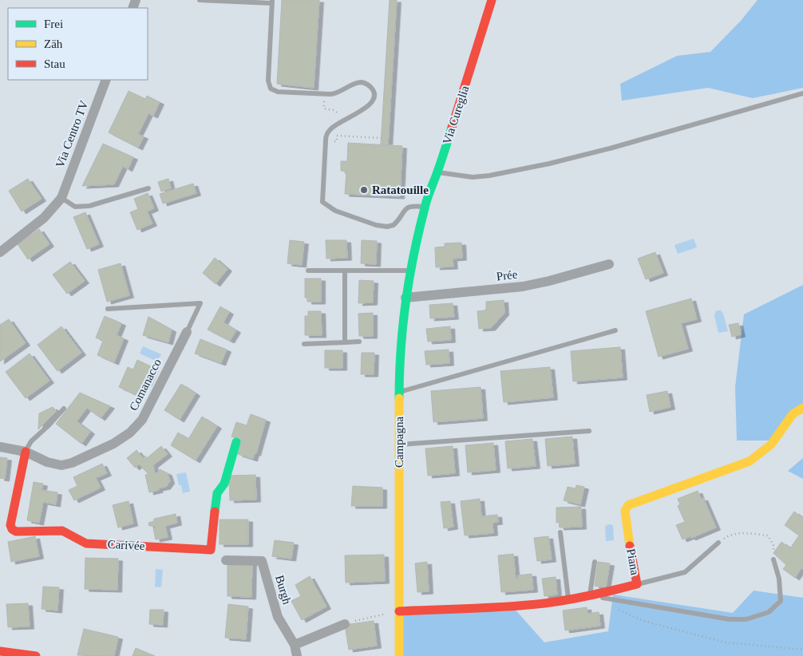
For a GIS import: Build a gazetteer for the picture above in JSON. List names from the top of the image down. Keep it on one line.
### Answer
{"streets":{"street":["Via Cureglia","Via Centro TV","Prée","Comanacco","Campagna","Carivée","Piana","Burgh"]},"crossings":[["Via Cureglia","Campagna"],["Prée","Campagna"],["Comanacco","Carivée"],["Campagna","Piana"]],"places":["Ratatouille"],"legend":["Frei","Zäh","Stau"]}
